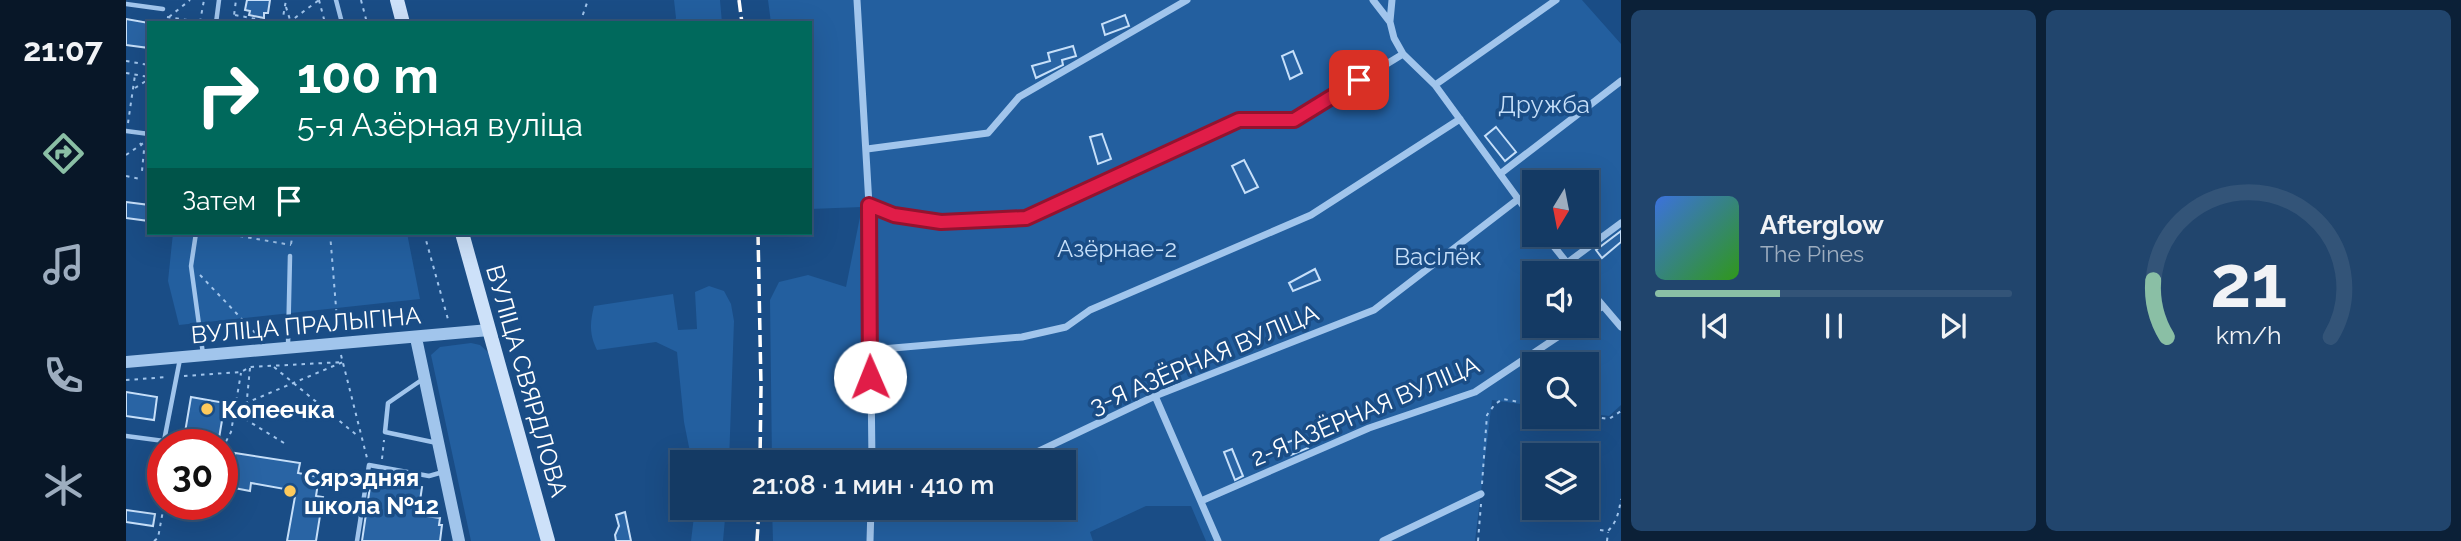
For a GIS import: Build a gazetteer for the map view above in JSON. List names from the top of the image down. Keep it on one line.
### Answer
{"streets":{"main road":["ВУЛІЦА СВЯРДЛОВА"],"street":["ВУЛІЦА ПРАЛЫГІНА","3-Я АЗЁРНАЯ ВУЛІЦА","2-Я АЗЁРНАЯ ВУЛІЦА"]},"crossings":[["ВУЛІЦА ПРАЛЫГІНА","ВУЛІЦА СВЯРДЛОВА"]],"parks":["Дружба","Азёрнае-2","Васілёк"],"places":["Копеечка","Сярэдняя школа №12"],"north":"bottom","page":{"tabs":"21:07","turn":["100 m","5-я Азёрная вуліца"],"then":"Затем","song":["Afterglow","The Pines"],"limit":"30","trip":"21:08 · 1 мин · 410 m","gauge":["21","km/h"]}}
